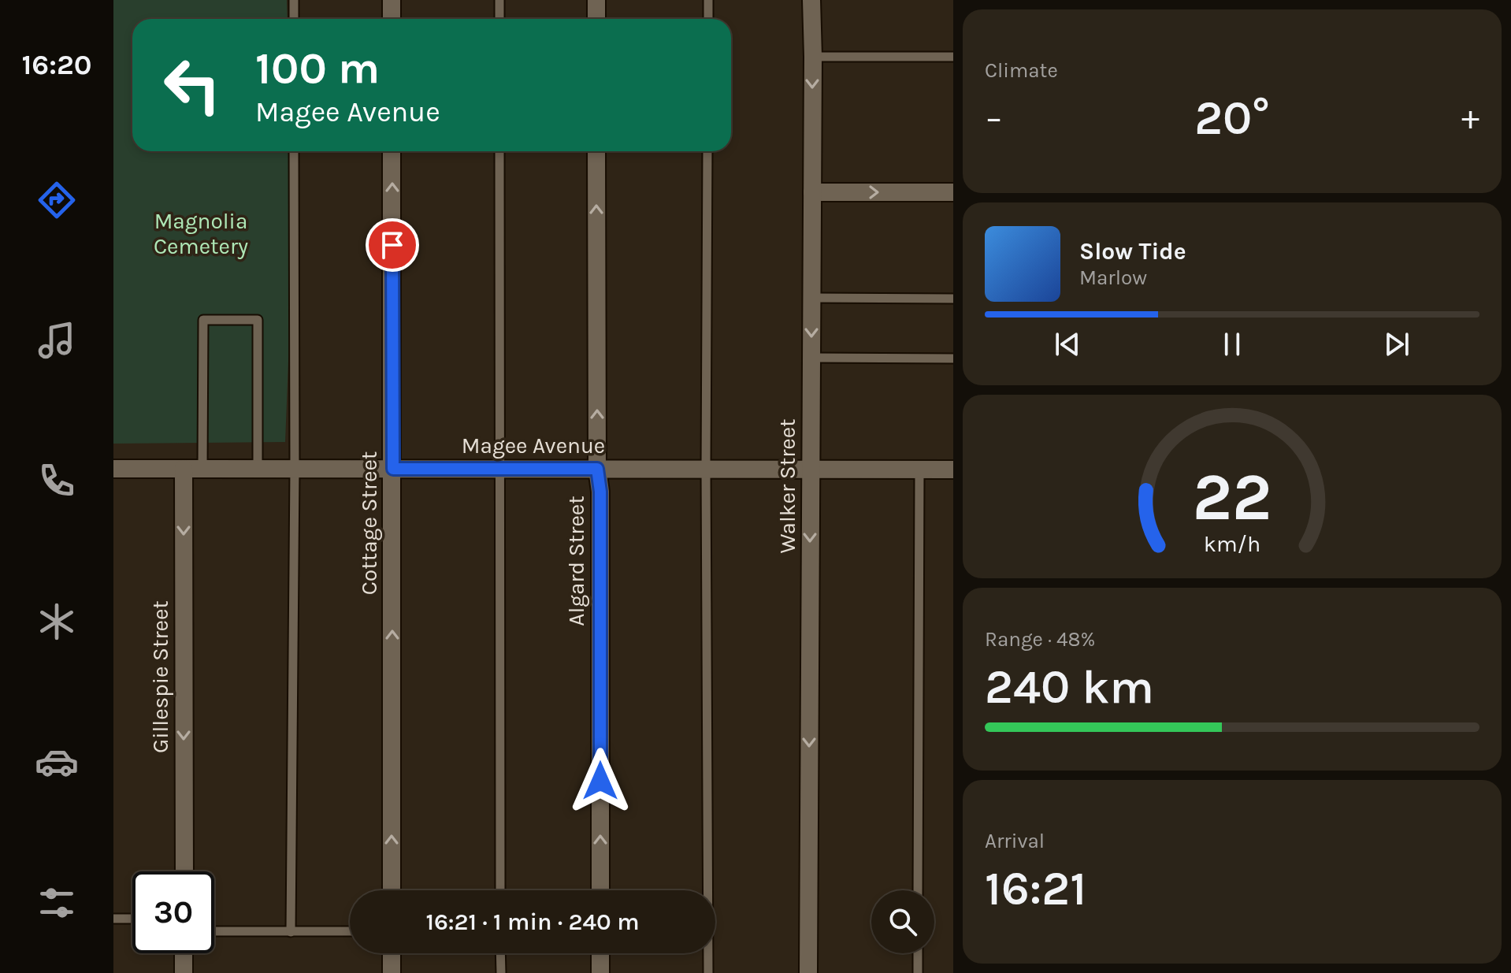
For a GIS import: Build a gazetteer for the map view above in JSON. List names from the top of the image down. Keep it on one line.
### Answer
{"streets":{"street":["Magee Avenue","Walker Street","Cottage Street","Algard Street","Gillespie Street"]},"crossings":[["Magee Avenue","Walker Street"],["Magee Avenue","Cottage Street"],["Magee Avenue","Algard Street"],["Magee Avenue","Gillespie Street"]],"one_way":["Walker Street","Cottage Street","Algard Street","Gillespie Street"],"parks":["Magnolia Cemetery"],"page":{"tabs":"16:20","tile":["Climate",["Range · 48%","240 km"],["Arrival","16:21"]],"turn":["100 m","Magee Avenue"],"heat":["−","20°","+"],"song":["Slow Tide","Marlow"],"limit":"30","trip":"16:21 · 1 min · 240 m","gauge":["22","km/h"]}}
